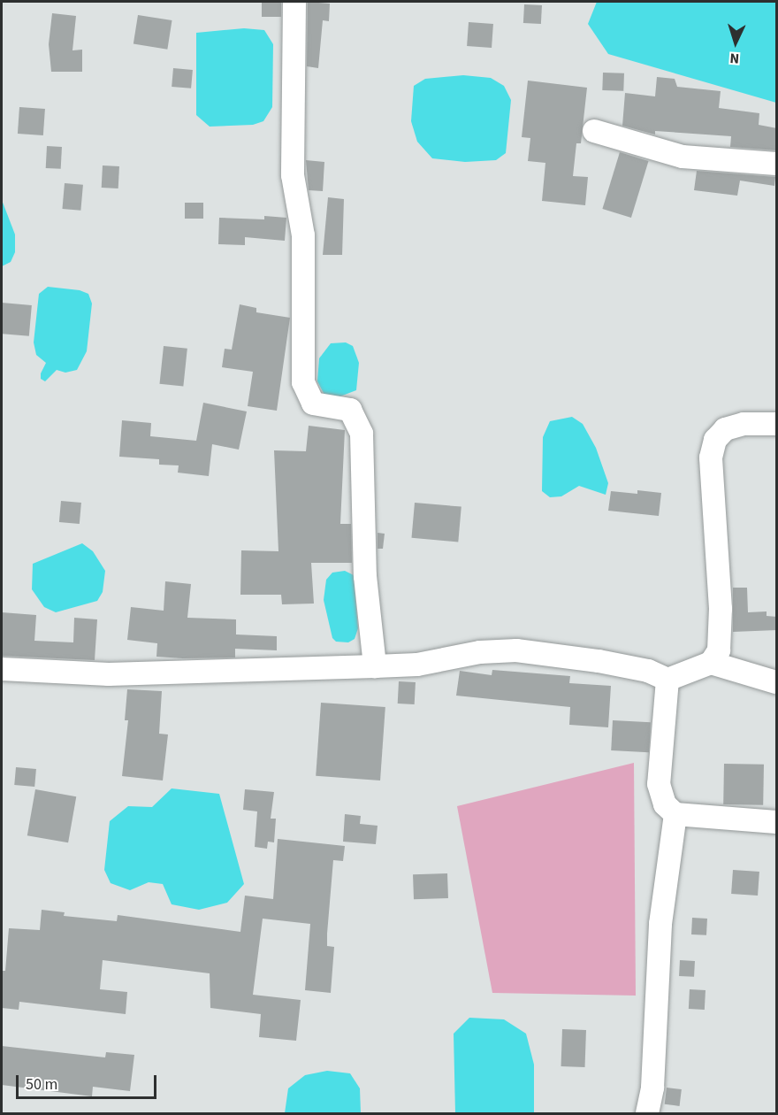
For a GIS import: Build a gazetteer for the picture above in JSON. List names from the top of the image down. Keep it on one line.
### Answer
{"scale_bar":"50 m","north":"bottom"}
